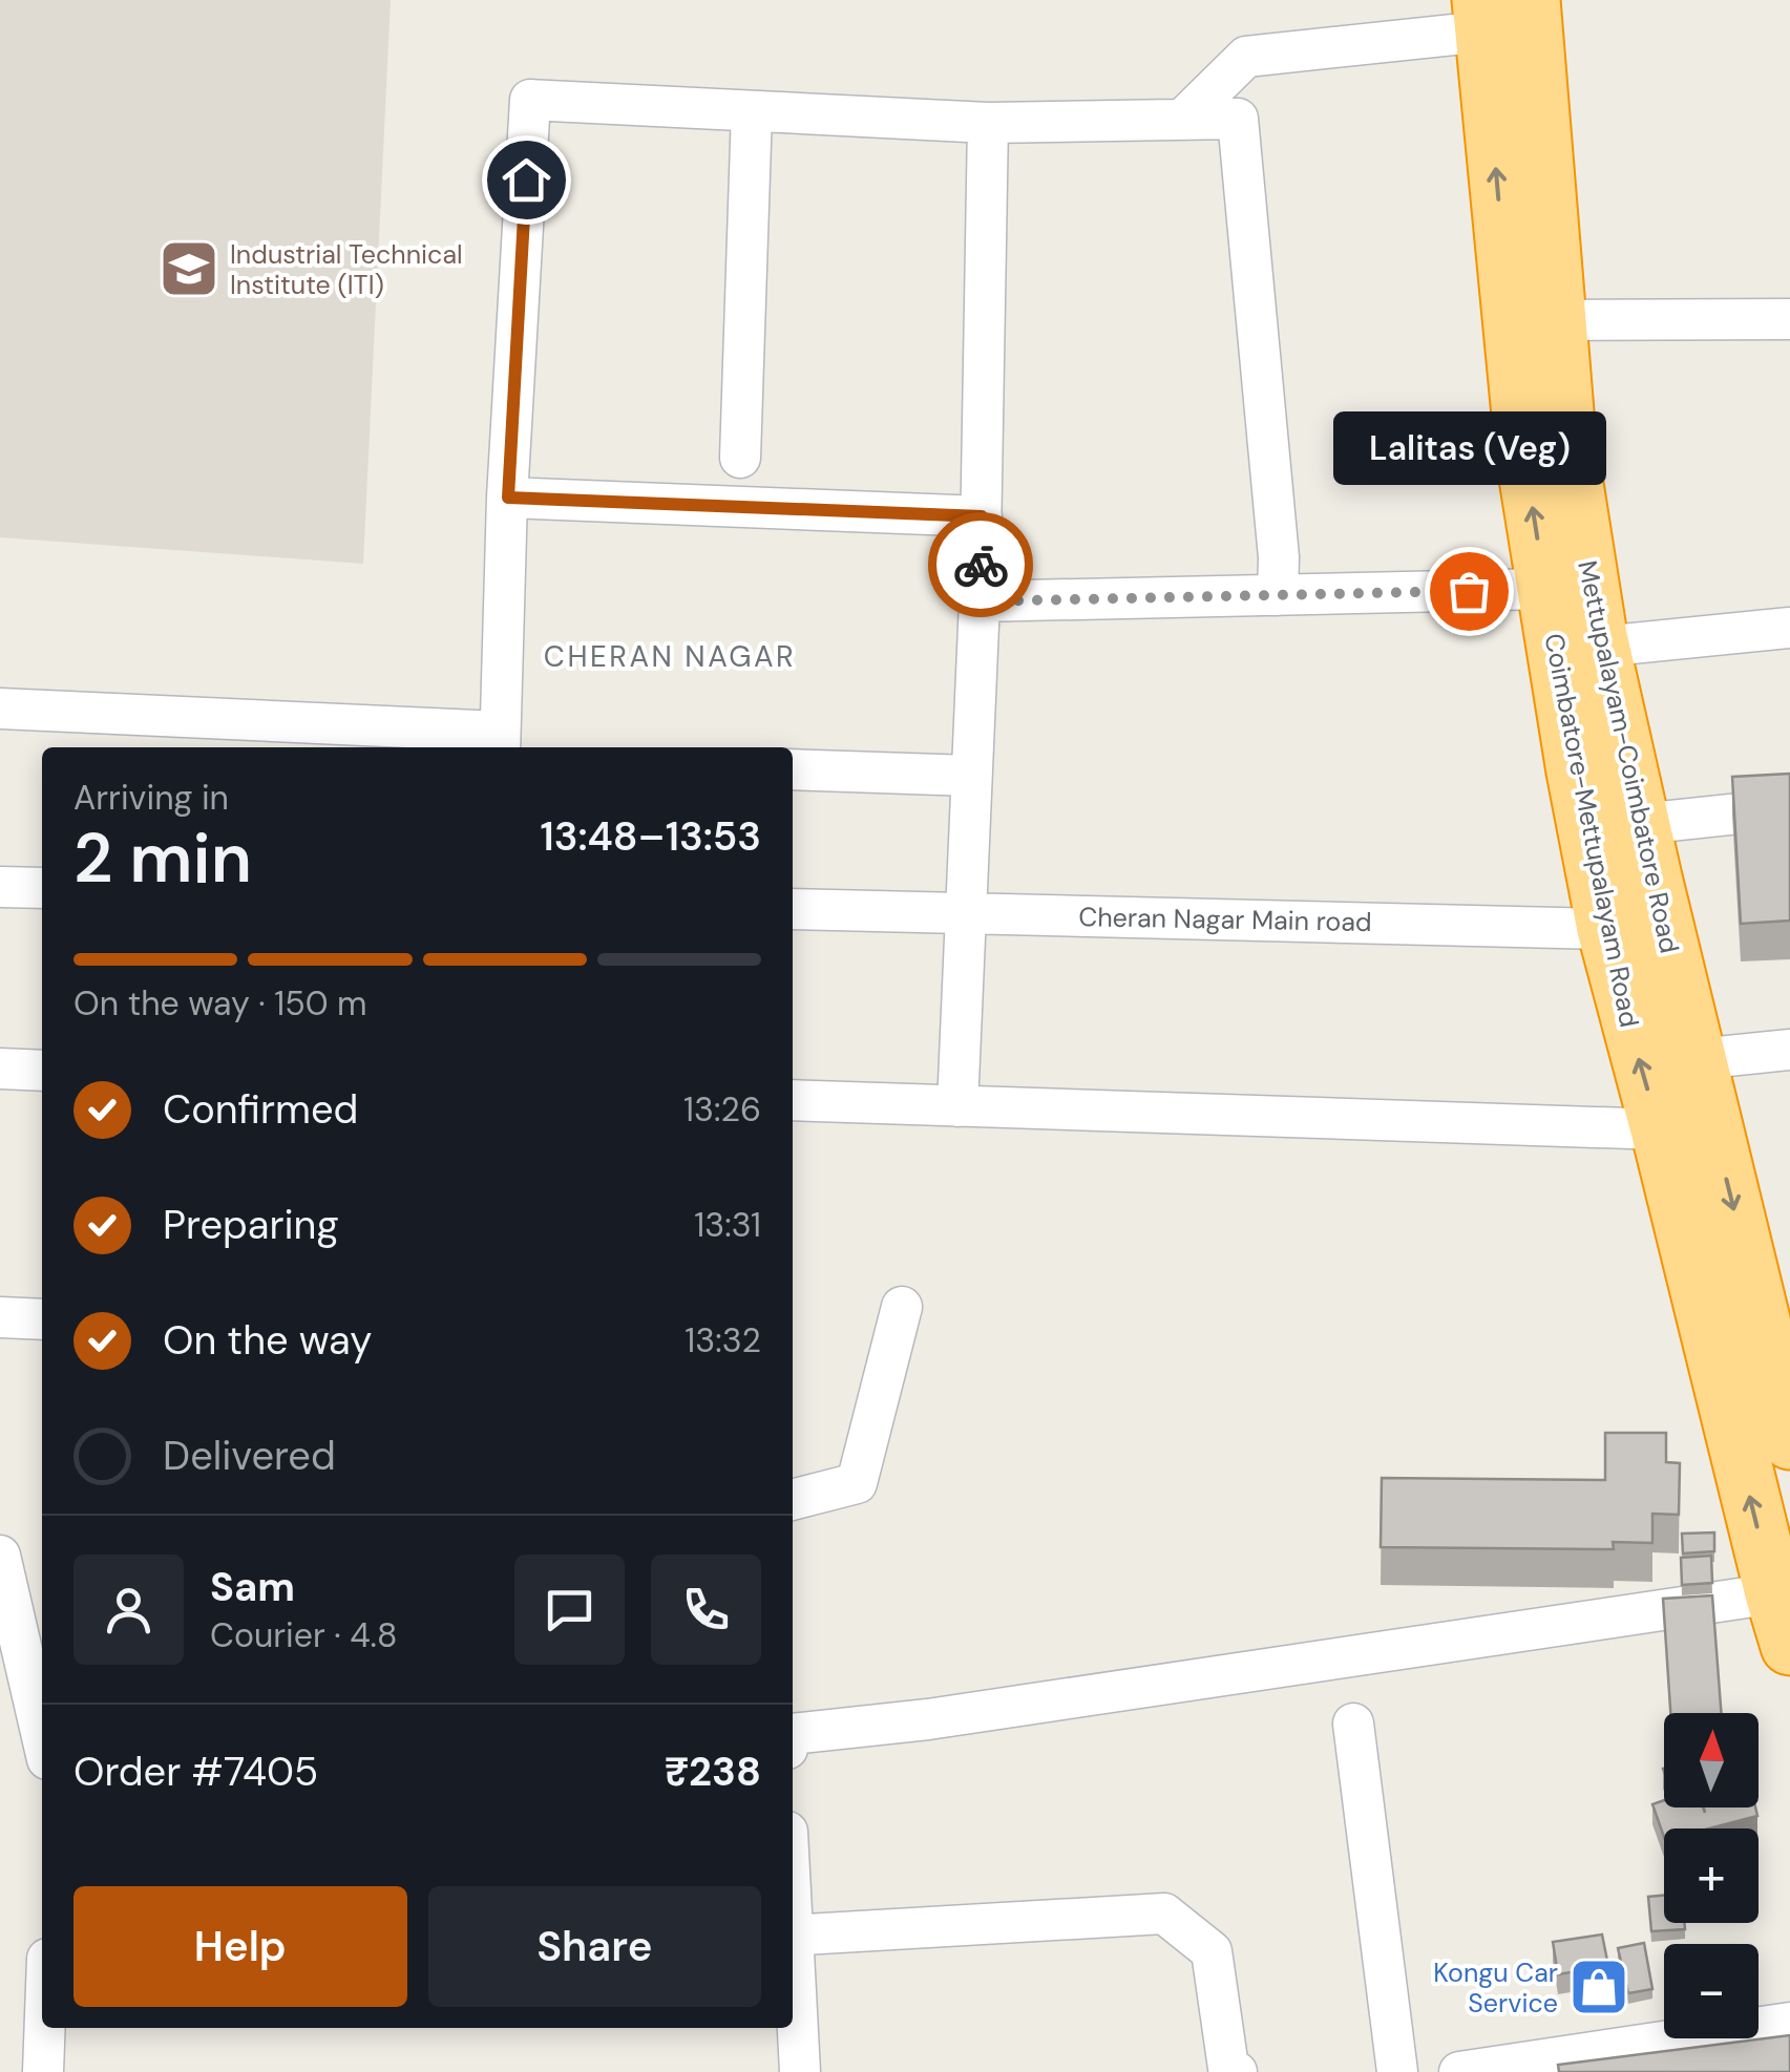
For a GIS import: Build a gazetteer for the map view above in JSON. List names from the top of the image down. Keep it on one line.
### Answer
{"streets":{"highway":["Mettupalayam-Coimbatore Road","Coimbatore-Mettupalayam Road"],"street":["Cheran Nagar Main road"]},"crossings":[["Mettupalayam-Coimbatore Road","Cheran Nagar Main road"],["Coimbatore-Mettupalayam Road","Cheran Nagar Main road"]],"one_way":["Coimbatore-Mettupalayam Road"],"districts":["CHERAN NAGAR"],"places":{"school or university":["Industrial Technical Institute (ITI)"],"other":["Lalitas (Veg)"],"shop":["Kongu Car Service"]},"north":"top","page":{"bubble":"Lalitas (Veg)","heading":["2 min","Arriving in","13:48–13:53"],"panel":["Sam","Courier · 4.8","Order #7405","₹238"],"bar":"On the way · 150 m","list":[["Confirmed","13:26"],["Preparing","13:31"],["On the way","13:32"],"Delivered"],"map_buttons":["+","−"],"buttons":["Help","Share"]}}
